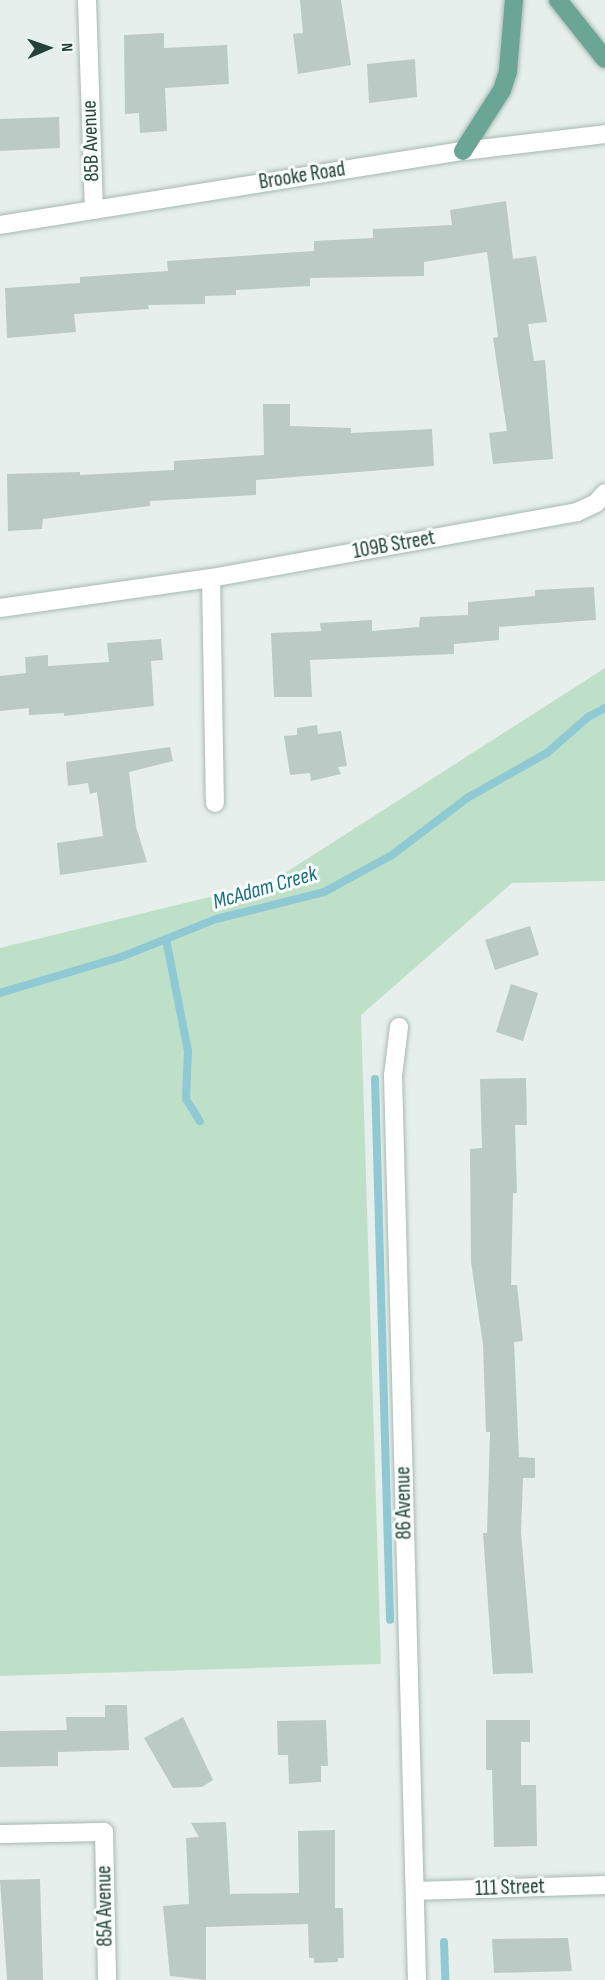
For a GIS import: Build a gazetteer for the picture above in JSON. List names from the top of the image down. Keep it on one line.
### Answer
{"streets":{"street":["85B Avenue","Brooke Road","109B Street","86 Avenue","111 Street","85A Avenue"]},"crossings":[["85B Avenue","Brooke Road"],["86 Avenue","111 Street"]],"water":["McAdam Creek"],"north":"right"}
